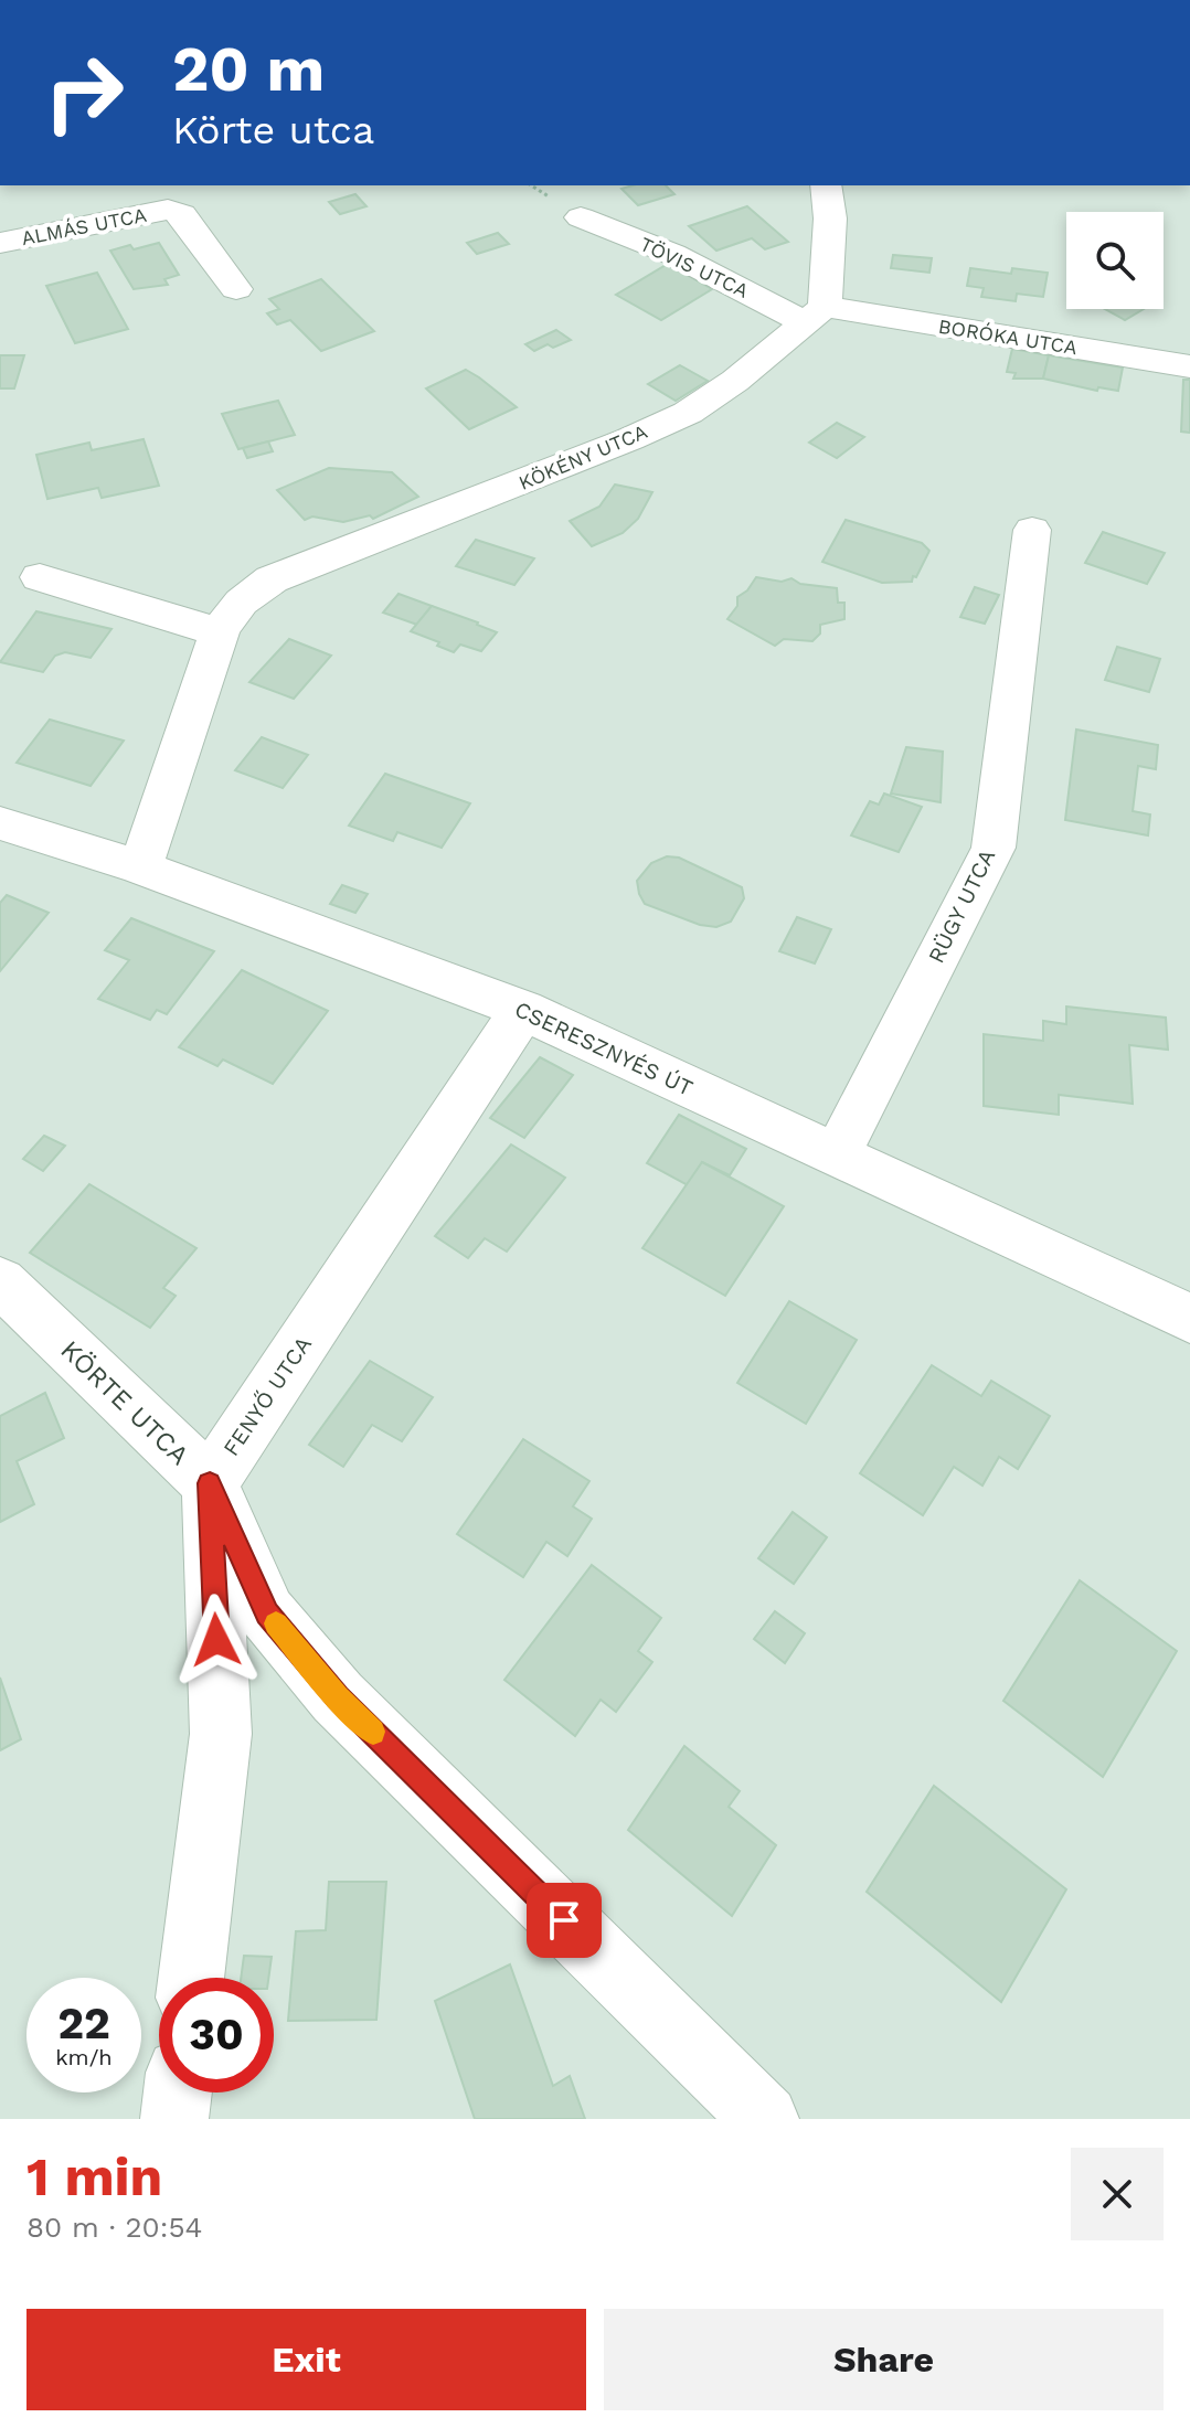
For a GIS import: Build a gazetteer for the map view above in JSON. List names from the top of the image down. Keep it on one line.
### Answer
{"streets":{"street":["ALMÁS UTCA","TÖVIS UTCA","BORÓKA UTCA","KÖKÉNY UTCA","RÜGY UTCA","CSERESZNYÉS ÚT","FENYŐ UTCA","KÖRTE UTCA"]},"crossings":[["TÖVIS UTCA","BORÓKA UTCA"],["TÖVIS UTCA","KÖKÉNY UTCA"],["BORÓKA UTCA","KÖKÉNY UTCA"],["KÖKÉNY UTCA","CSERESZNYÉS ÚT"],["RÜGY UTCA","CSERESZNYÉS ÚT"],["CSERESZNYÉS ÚT","FENYŐ UTCA"],["FENYŐ UTCA","KÖRTE UTCA"]],"page":{"turn":["20 m","Körte utca"],"speed":"22 km/h","limit":"30","heading":["1 min","80 m · 20:54"],"buttons":["Exit","Share"]}}
